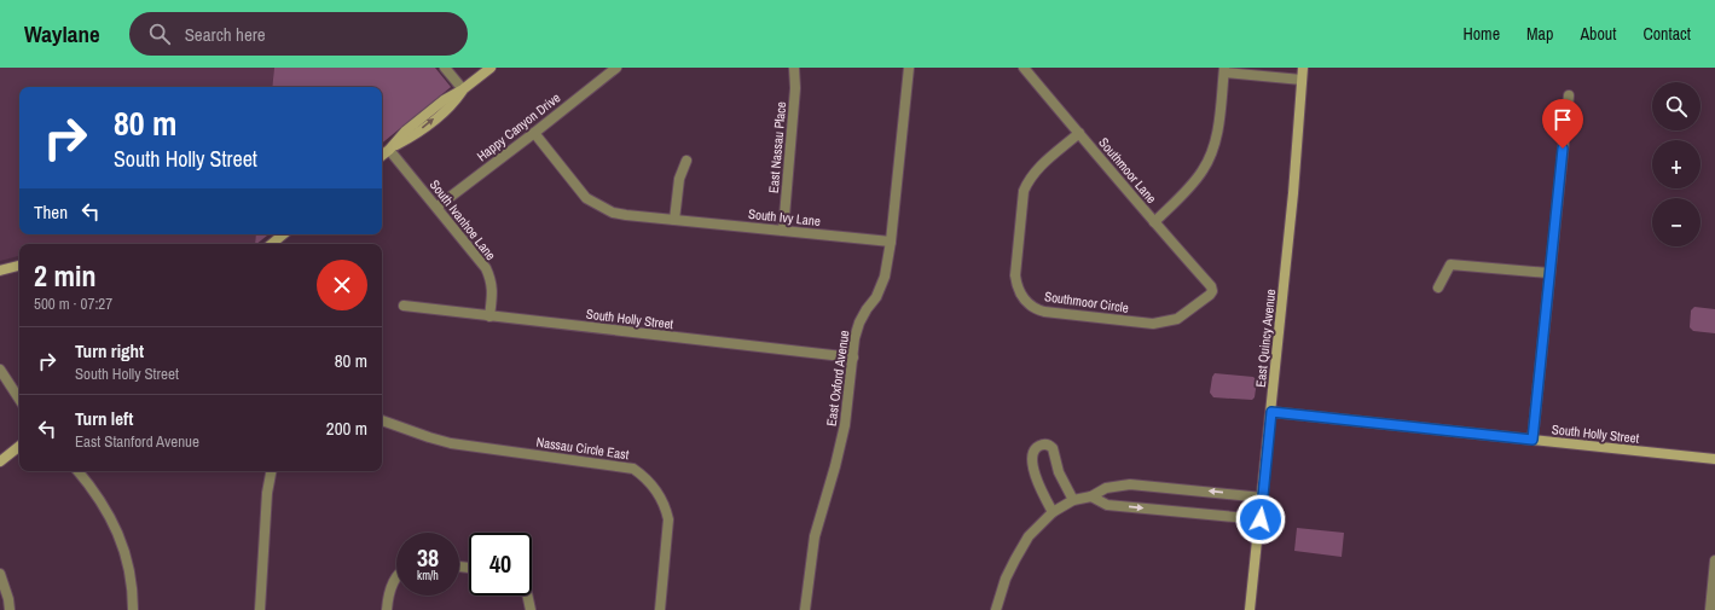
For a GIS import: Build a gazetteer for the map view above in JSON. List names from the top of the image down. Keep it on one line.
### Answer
{"streets":{"street":["Happy Canyon Drive","East Nassau Place","Southmoor Lane","South Ivy Lane","South Ivanhoe Lane","Southmoor Circle","South Holly Street","East Quincy Avenue","East Oxford Avenue","Nassau Circle East"]},"crossings":[["Happy Canyon Drive","South Ivy Lane"],["Happy Canyon Drive","South Ivanhoe Lane"],["East Nassau Place","South Ivy Lane"],["Southmoor Lane","Southmoor Circle"],["South Ivy Lane","East Oxford Avenue"],["South Ivanhoe Lane","South Holly Street"],["South Holly Street","East Quincy Avenue"],["South Holly Street","East Oxford Avenue"]],"page":{"header":"Waylane","search":"Search here","nav":["Home","Map","About","Contact"],"map_buttons":["+","−"],"turn":["80 m","South Holly Street"],"then":"Then","heading":["2 min","500 m · 07:27"],"list":[{"name":"Turn right","note":"South Holly Street","value":"80 m"},{"name":"Turn left","note":"East Stanford Avenue","value":"200 m"}],"speed":"38 km/h","limit":"40"}}
